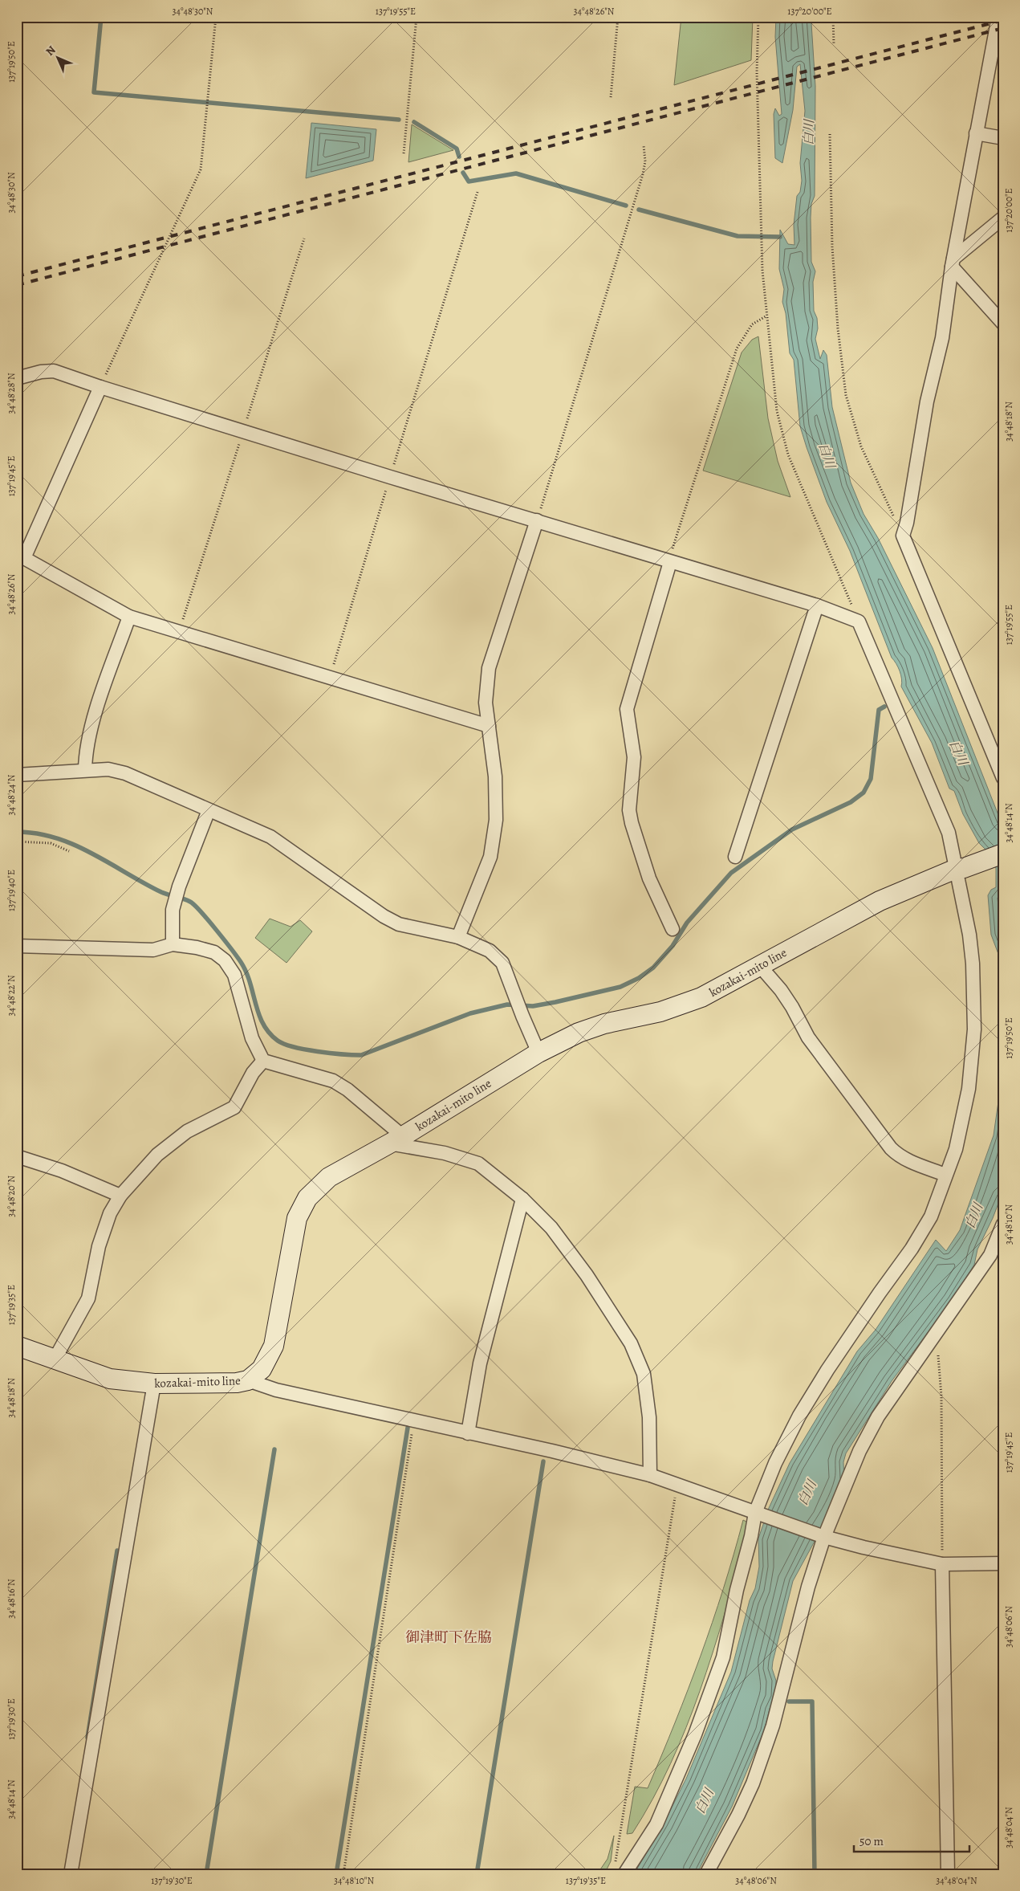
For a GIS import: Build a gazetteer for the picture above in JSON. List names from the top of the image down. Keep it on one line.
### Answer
{"streets":{"main road":["kozakai-mito line"]},"districts":["御津町下佐脇"],"water":["白川"],"scale_bar":"50 m","north":"top left","coordinates":["34°48'30\"N","137°19'55\"E","34°48'26\"N","137°20'00\"E","137°19'50\"E","34°48'28\"N","34°48'18\"N","137°19'45\"E","34°48'24\"N","34°48'14\"N","137°19'40\"E","34°48'22\"N","34°48'20\"N","34°48'10\"N","137°19'35\"E","34°48'16\"N","34°48'06\"N","137°19'30\"E","34°48'04\"N"]}
